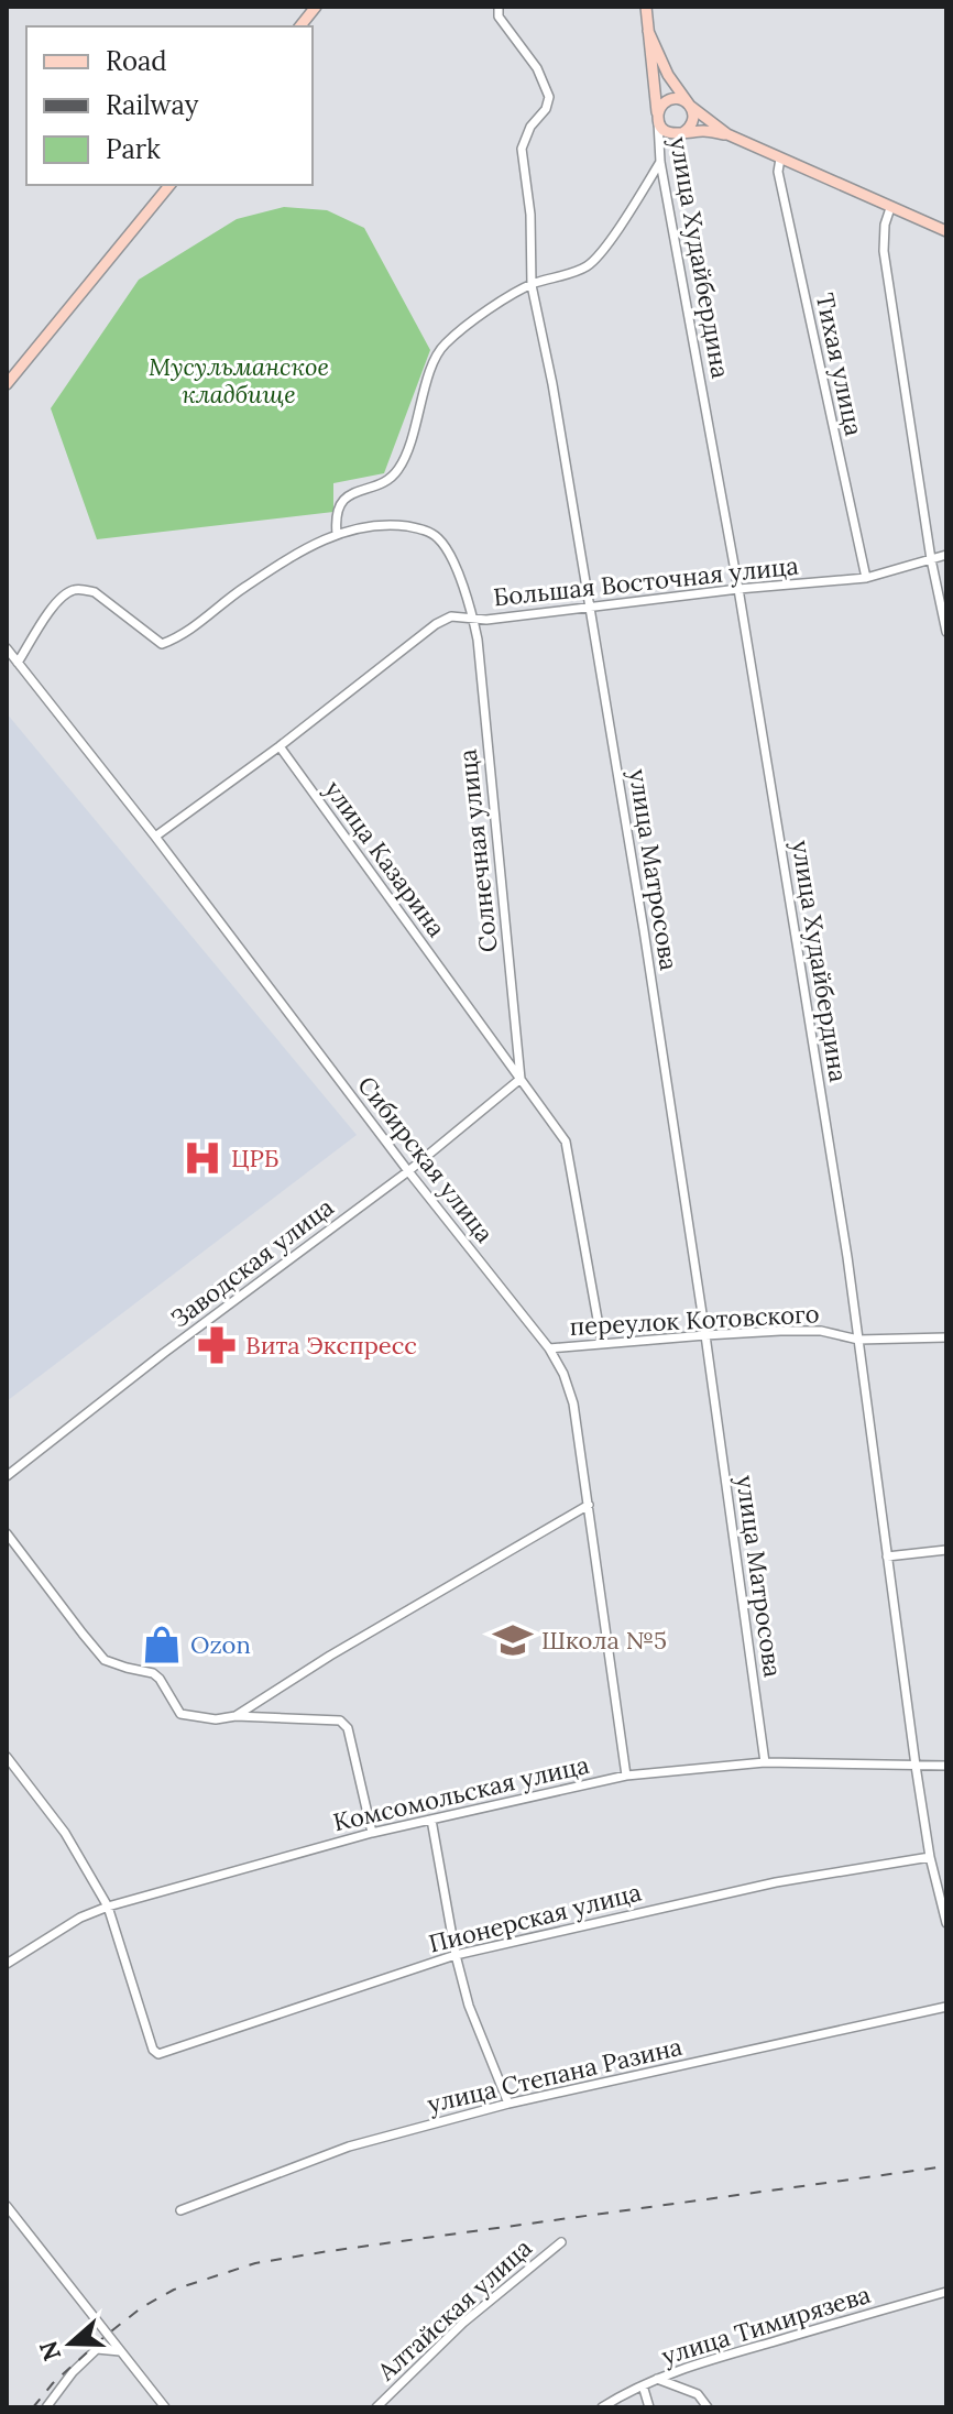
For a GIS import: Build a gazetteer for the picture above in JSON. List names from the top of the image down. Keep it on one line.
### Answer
{"streets":{"street":["улица Худайбердина","Тихая улица","Большая Восточная улица","Солнечная улица","улица Казарина","улица Матросова","Сибирская улица","Заводская улица","переулок Котовского","Комсомольская улица","Пионерская улица","улица Степана Разина","Алтайская улица","улица Тимирязева"]},"crossings":[["улица Худайбердина","Большая Восточная улица"],["улица Худайбердина","переулок Котовского"],["улица Худайбердина","Комсомольская улица"],["улица Худайбердина","Пионерская улица"],["Тихая улица","Большая Восточная улица"],["Большая Восточная улица","Солнечная улица"],["Большая Восточная улица","улица Казарина"],["Большая Восточная улица","улица Матросова"],["Большая Восточная улица","Сибирская улица"],["Солнечная улица","улица Казарина"],["Солнечная улица","Сибирская улица"],["Солнечная улица","Заводская улица"],["улица Казарина","Заводская улица"],["улица Казарина","переулок Котовского"],["улица Матросова","переулок Котовского"],["улица Матросова","Комсомольская улица"],["Сибирская улица","Заводская улица"],["Сибирская улица","переулок Котовского"],["Сибирская улица","Комсомольская улица"],["Комсомольская улица","Пионерская улица"]],"parks":["Мусульманское кладбище"],"places":{"hospital":["ЦРБ"],"pharmacy":["Вита Экспресс"],"school or university":["Школа №5"],"shop":["Ozon"]},"legend":["Road","Railway","Park"],"north":"left"}
